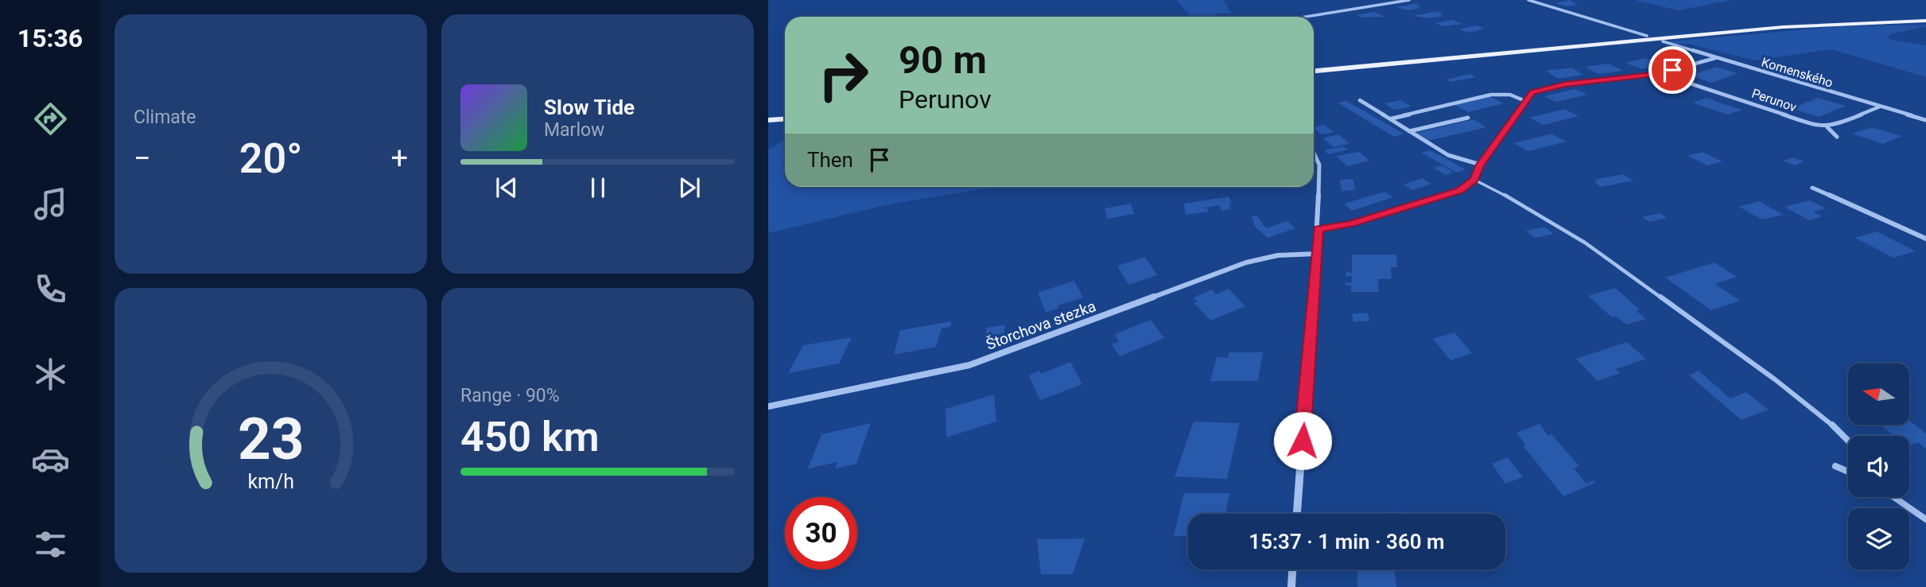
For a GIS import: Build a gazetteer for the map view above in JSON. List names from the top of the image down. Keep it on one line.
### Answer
{"streets":{"street":["Komenského","Perunov","Štorchova stezka"]},"crossings":[["Komenského","Perunov"]],"north":"left","page":{"tabs":"15:36","tile":["Climate",["Range · 90%","450 km"]],"turn":["90 m","Perunov"],"song":["Slow Tide","Marlow"],"then":"Then","heat":["−","20°","+"],"limit":"30","trip":"15:37 · 1 min · 360 m","gauge":["23","km/h"]}}
